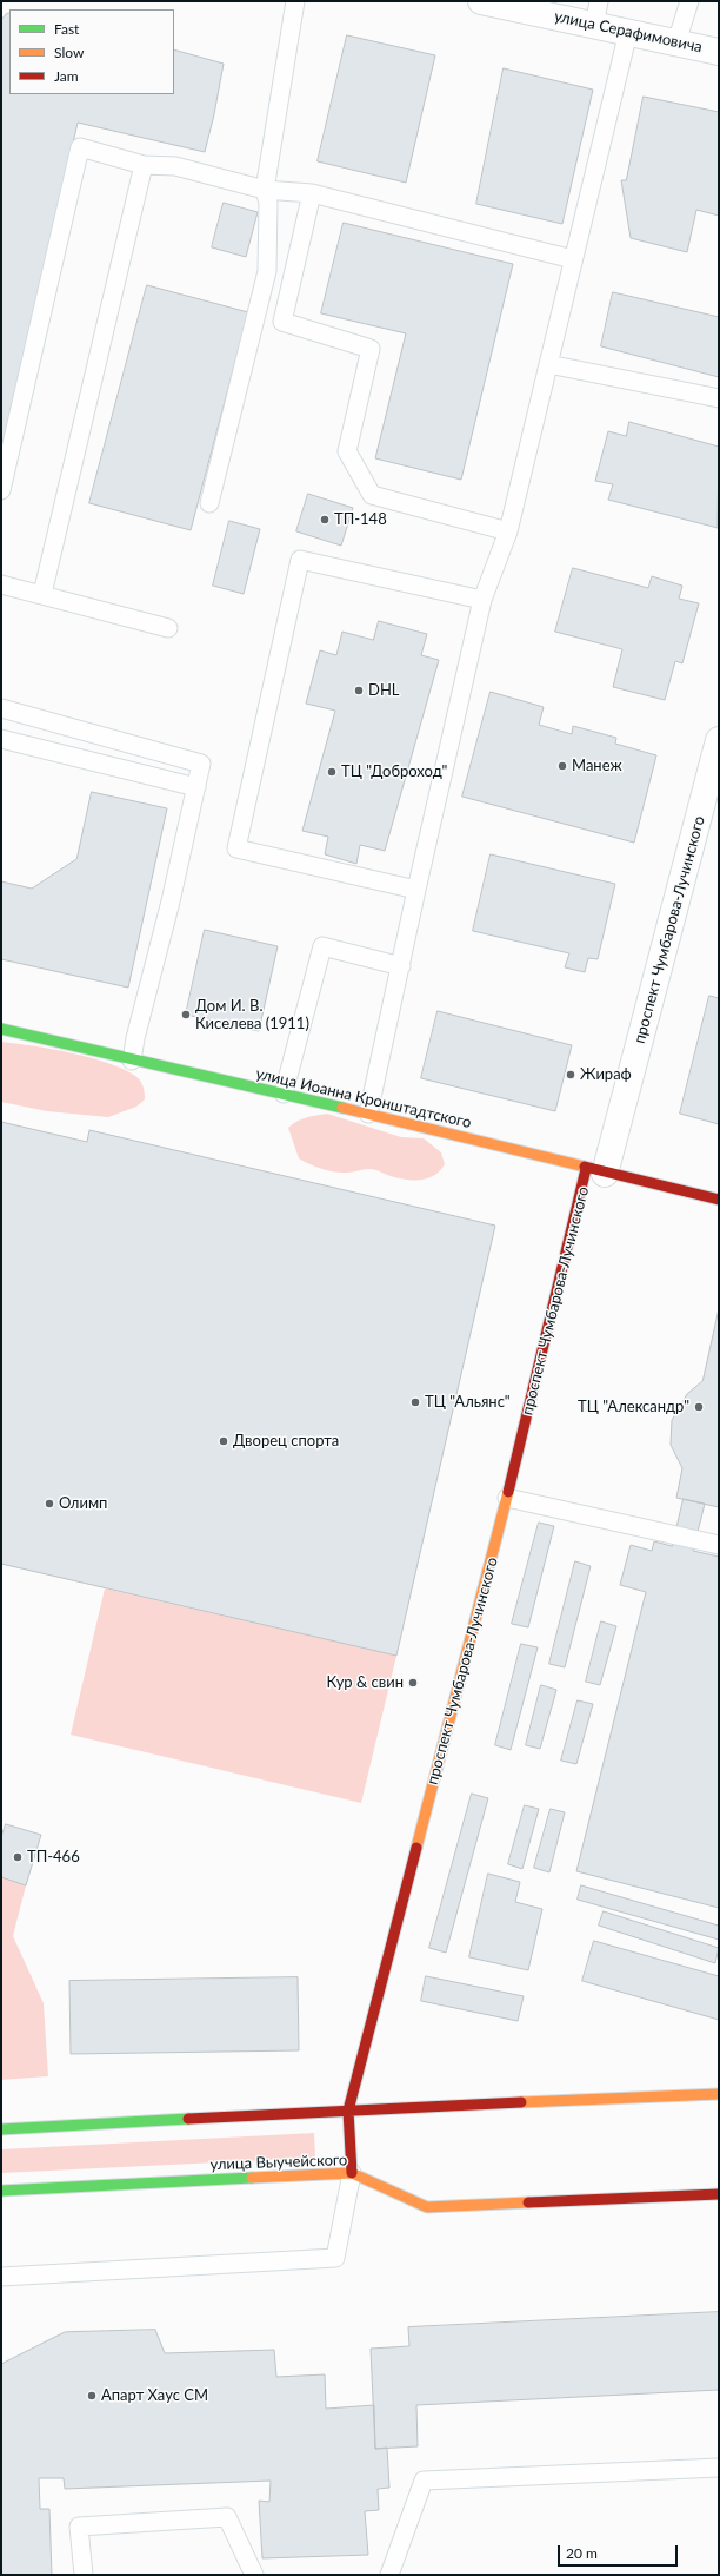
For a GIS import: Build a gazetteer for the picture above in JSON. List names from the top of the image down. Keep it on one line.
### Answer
{"streets":{"street":["улица Серафимовича","проспект Чумбарова-Лучинского","улица Иоанна Кронштадтского","улица Выучейского"]},"crossings":[["проспект Чумбарова-Лучинского","улица Иоанна Кронштадтского"],["проспект Чумбарова-Лучинского","улица Выучейского"]],"places":["ТП-148","DHL","Манеж","ТЦ \"Доброход\"","Дом И. В. Киселева (1911)","Жираф","ТЦ \"Альянс\"","ТЦ \"Александр\"","Дворец спорта","Олимп","Кур & свин","ТП-466","Апарт Хаус СМ"],"legend":["Fast","Slow","Jam"],"scale_bar":"20 m"}
